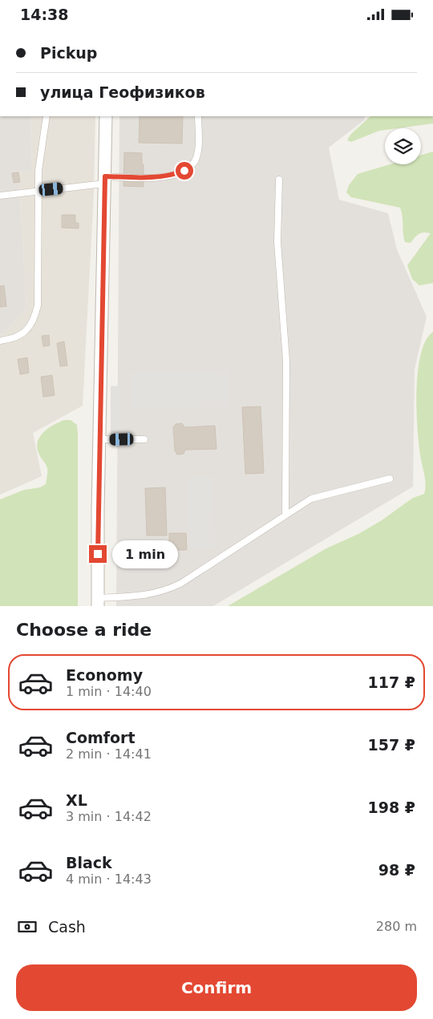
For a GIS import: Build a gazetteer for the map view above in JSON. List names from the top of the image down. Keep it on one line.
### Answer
{"page":{"status":"14:38","banner":["Pickup","улица Геофизиков"],"bubble":"1 min","heading":"Choose a ride","list":[{"name":"Economy","note":"1 min · 14:40","value":"117 ₽"},{"name":"Comfort","note":"2 min · 14:41","value":"157 ₽"},{"name":"XL","note":"3 min · 14:42","value":"198 ₽"},{"name":"Black","note":"4 min · 14:43","value":"98 ₽"}],"pay":["Cash","280 m"],"buttons":"Confirm"}}
